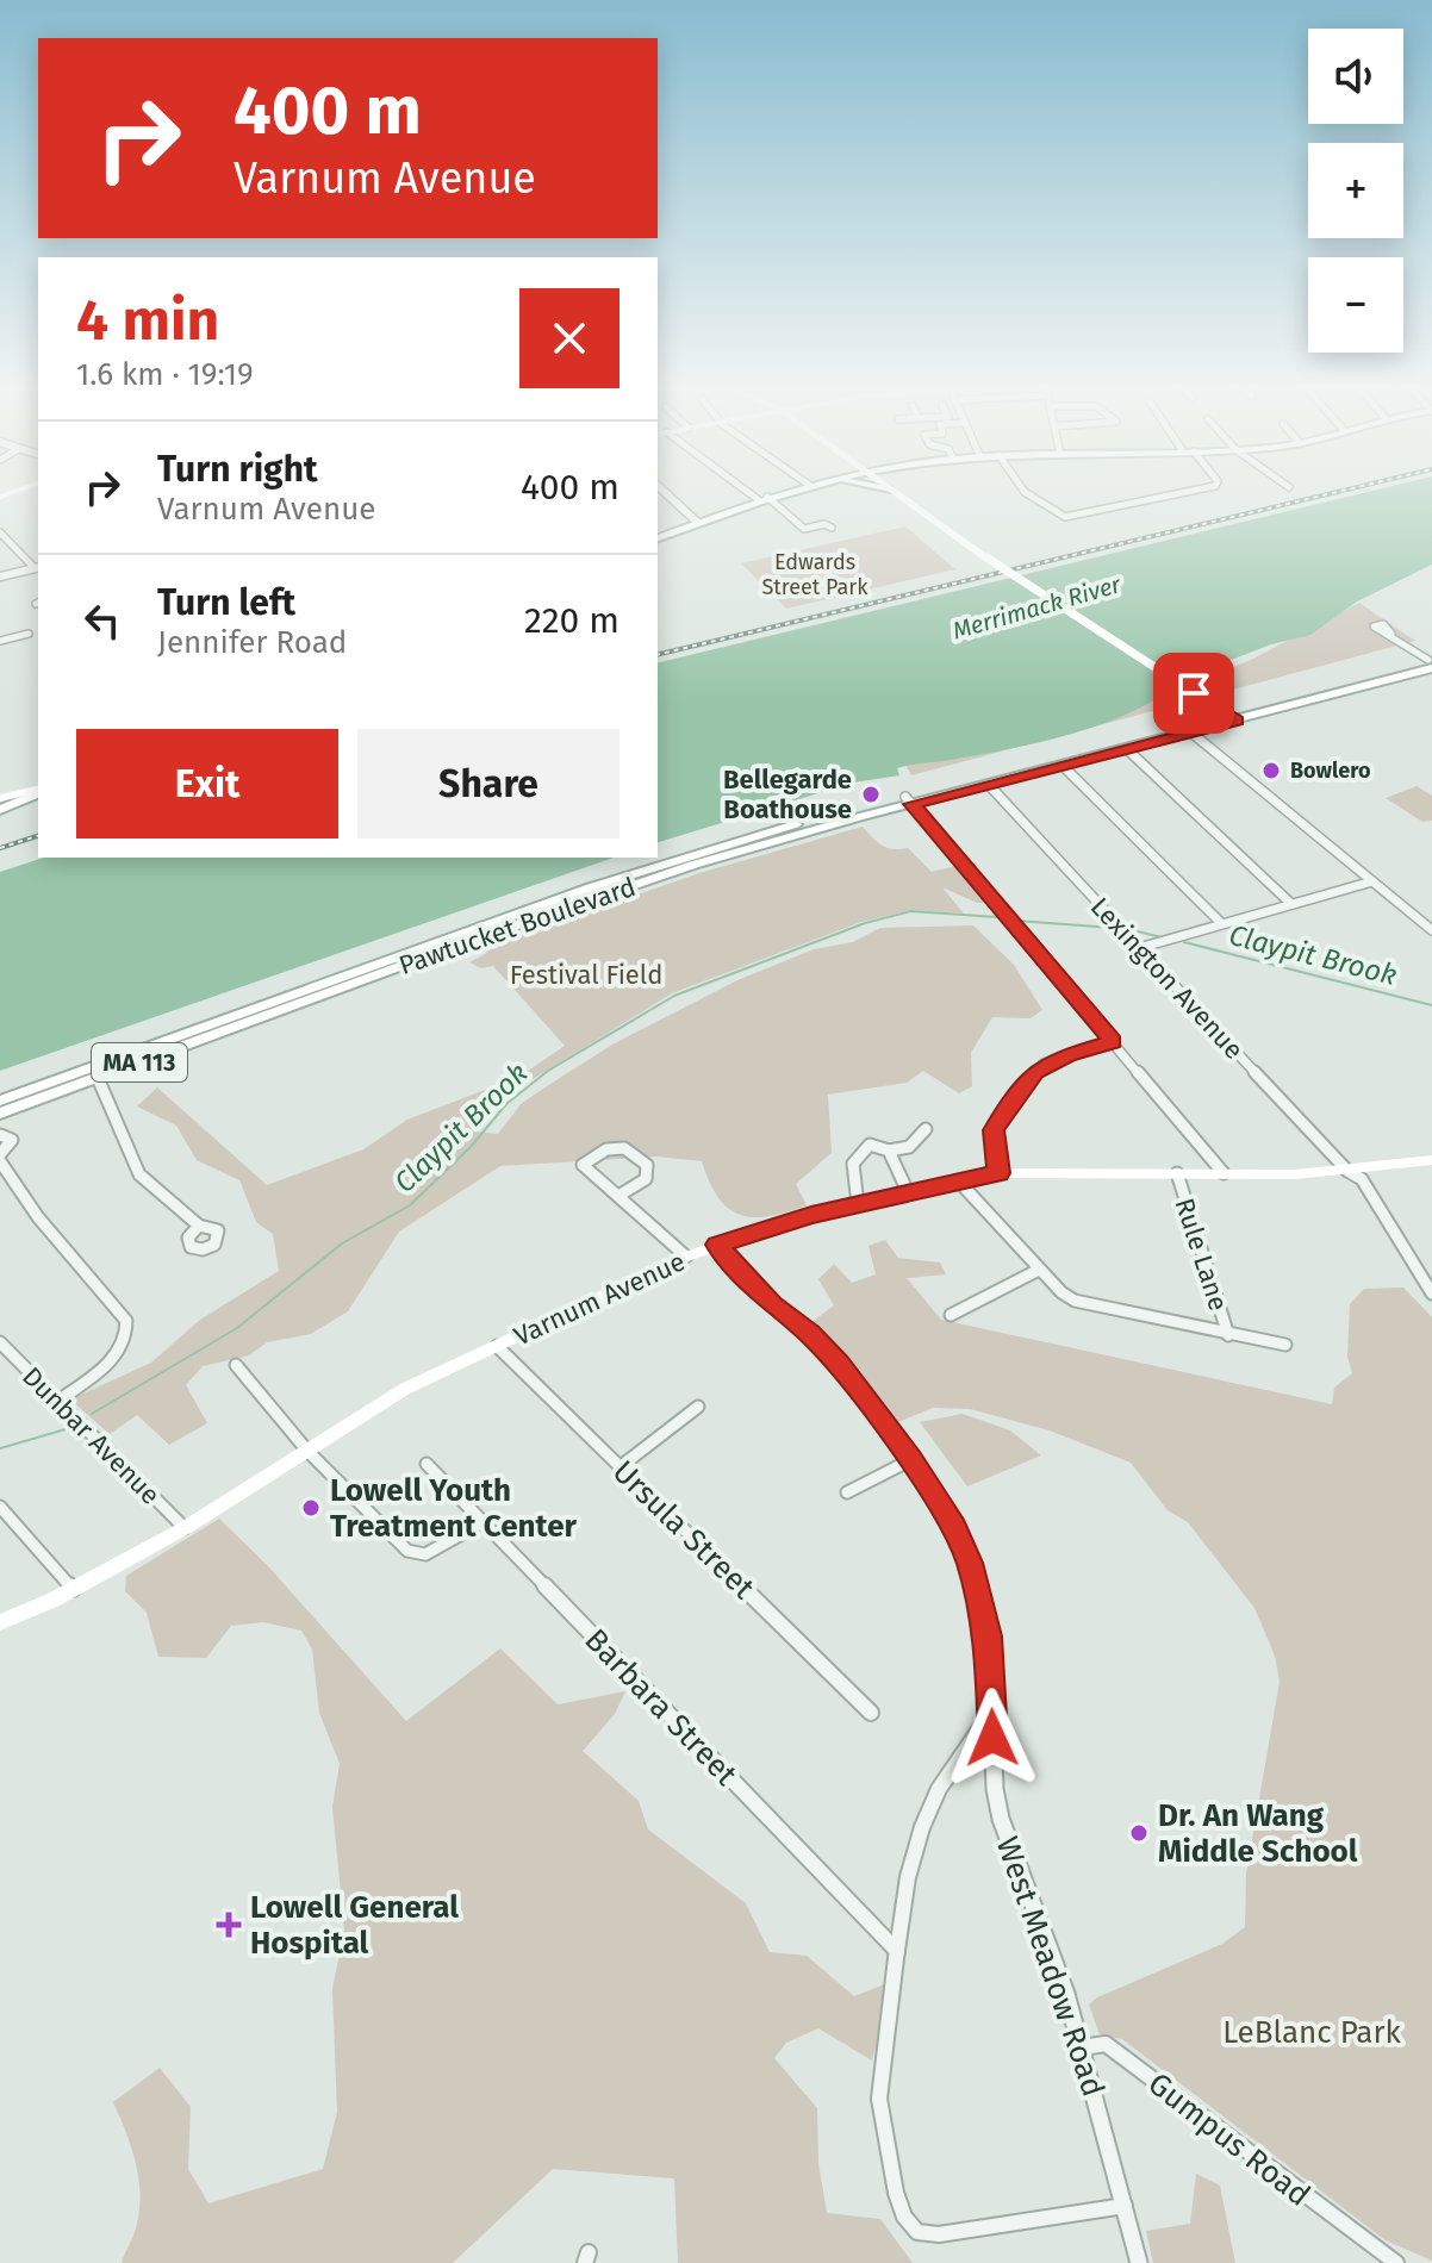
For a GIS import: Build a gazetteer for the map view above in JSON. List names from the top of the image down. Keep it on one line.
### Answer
{"streets":{"main road":["Pawtucket Boulevard","MA 113","Varnum Avenue"],"street":["Lexington Avenue","Rule Lane","Dunbar Avenue","Ursula Street","Barbara Street","West Meadow Road","Gumpus Road"]},"crossings":[["Pawtucket Boulevard","Lexington Avenue"],["Lexington Avenue","Varnum Avenue"],["Rule Lane","Varnum Avenue"],["Varnum Avenue","Dunbar Avenue"],["Varnum Avenue","Ursula Street"],["Varnum Avenue","West Meadow Road"],["West Meadow Road","Gumpus Road"]],"water":["Merrimack River","Claypit Brook"],"parks":["Edwards Street Park","Festival Field","LeBlanc Park"],"places":{"other":["Bowlero","Bellegarde Boathouse","Lowell Youth Treatment Center","Dr. An Wang Middle School"],"health":["Lowell General Hospital"]},"page":{"map_buttons":["+","−"],"turn":["400 m","Varnum Avenue"],"heading":["4 min","1.6 km · 19:19"],"list":[{"name":"Turn right","note":"Varnum Avenue","value":"400 m"},{"name":"Turn left","note":"Jennifer Road","value":"220 m"}],"buttons":["Exit","Share"]}}
